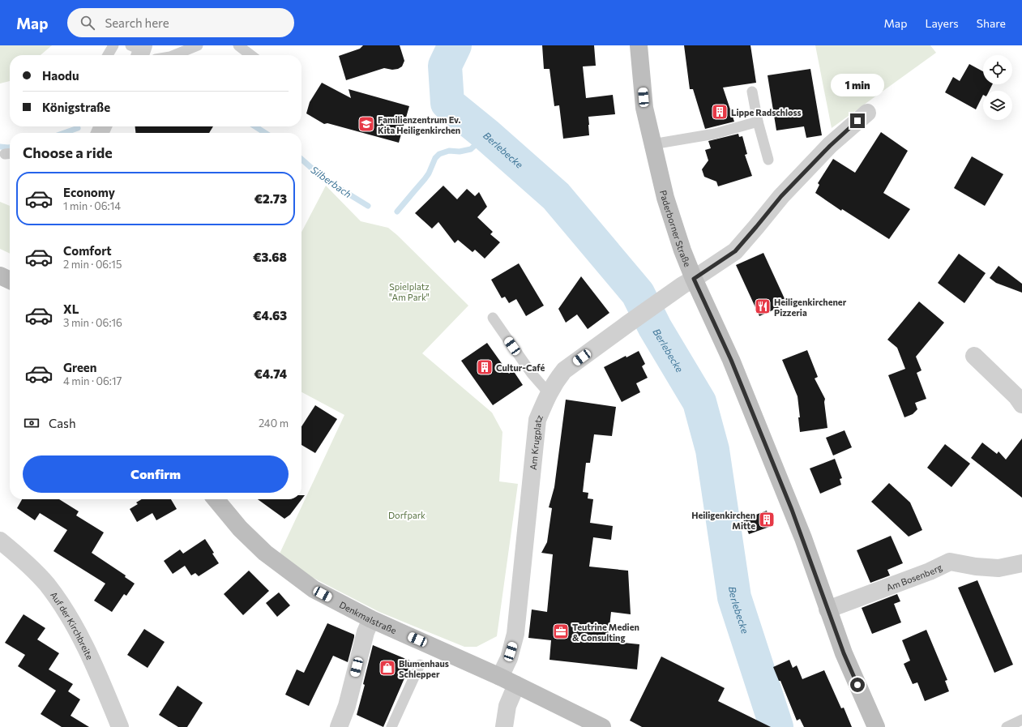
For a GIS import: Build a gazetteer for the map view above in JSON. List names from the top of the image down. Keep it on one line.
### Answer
{"streets":{"main road":["Paderborner Straße","Denkmalstraße"],"street":["Am Krugplatz","Am Bosenberg","Auf der Kirchbreite"]},"crossings":[["Paderborner Straße","Am Krugplatz"],["Paderborner Straße","Am Bosenberg"],["Am Krugplatz","Denkmalstraße"]],"water":["Berlebecke","Silberbach"],"parks":["Spielplatz \"Am Park\"","Dorfpark"],"places":{"building":["Lippe Radschloss","Cultur-Café","Heiligenkirchen Mitte"],"school or university":["Familienzentrum Ev. Kita Heiligenkirchen"],"restaurant":["Heiligenkirchener Pizzeria"],"office":["Teutrine Medien & Consulting"],"shop":["Blumenhaus Schlepper"]},"page":{"header":"Map","search":"Search here","nav":["Map","Layers","Share"],"banner":["Haodu","Königstraße"],"bubble":"1 min","heading":"Choose a ride","list":[{"name":"Economy","note":"1 min · 06:14","value":"€2.73"},{"name":"Comfort","note":"2 min · 06:15","value":"€3.68"},{"name":"XL","note":"3 min · 06:16","value":"€4.63"},{"name":"Green","note":"4 min · 06:17","value":"€4.74"}],"pay":["Cash","240 m"],"buttons":"Confirm"}}
